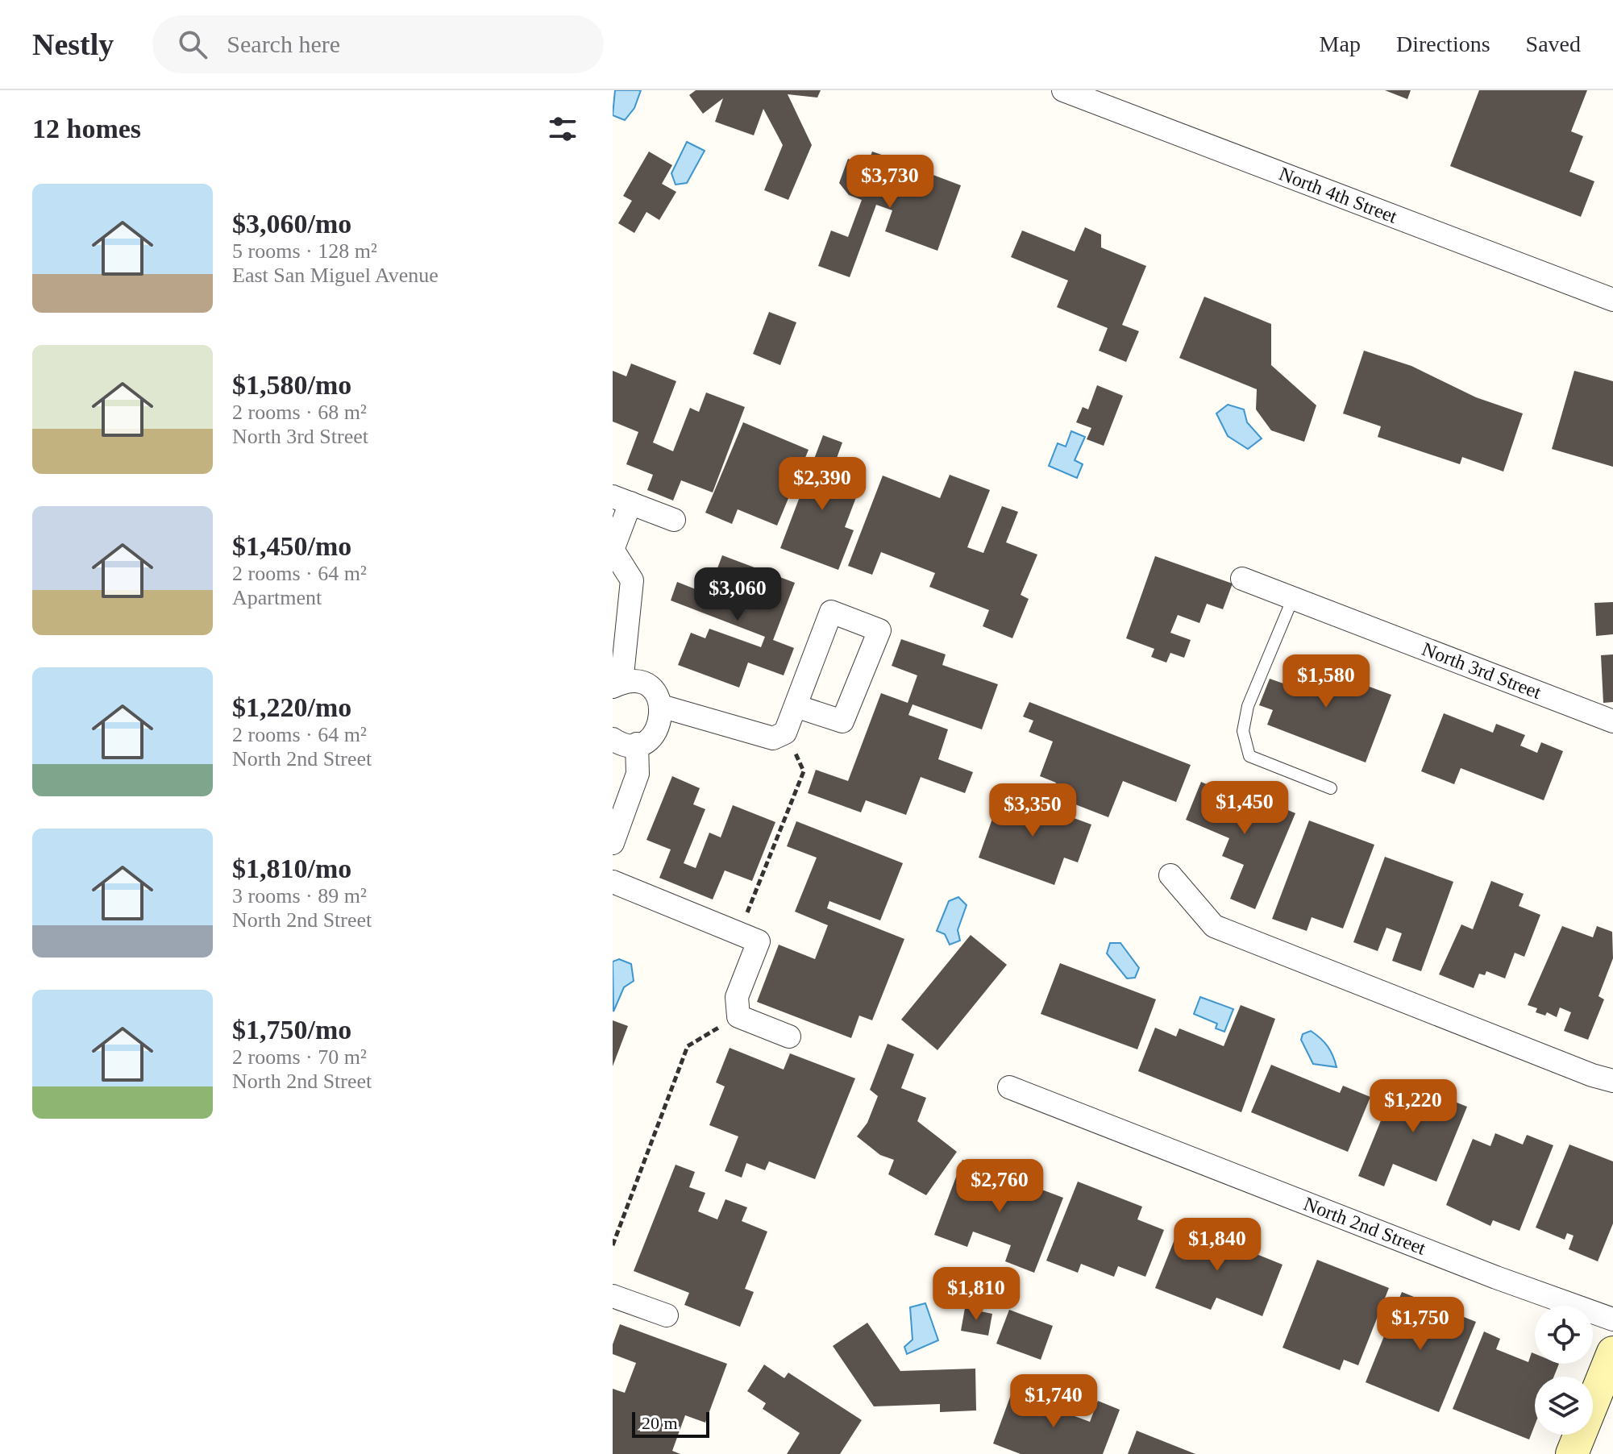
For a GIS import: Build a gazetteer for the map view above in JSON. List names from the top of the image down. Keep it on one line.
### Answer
{"streets":{"street":["North 4th Street","North 3rd Street","North 2nd Street"]},"scale_bar":"20 m","page":{"header":"Nestly","search":"Search here","nav":["Map","Directions","Saved"],"heading":"12 homes","price":["$3,730","$2,390","$3,060","$1,580","$1,450","$3,350","$1,220","$2,760","$1,840","$1,810","$1,750","$1,740"],"list":[{"name":"$3,060/mo","note":"5 rooms · 128 m² · East San Miguel Avenue"},{"name":"$1,580/mo","note":"2 rooms · 68 m² · North 3rd Street"},{"name":"$1,450/mo","note":"2 rooms · 64 m² · Apartment"},{"name":"$1,220/mo","note":"2 rooms · 64 m² · North 2nd Street"},{"name":"$1,810/mo","note":"3 rooms · 89 m² · North 2nd Street"},{"name":"$1,750/mo","note":"2 rooms · 70 m² · North 2nd Street"}],"scale":"20 m"}}
